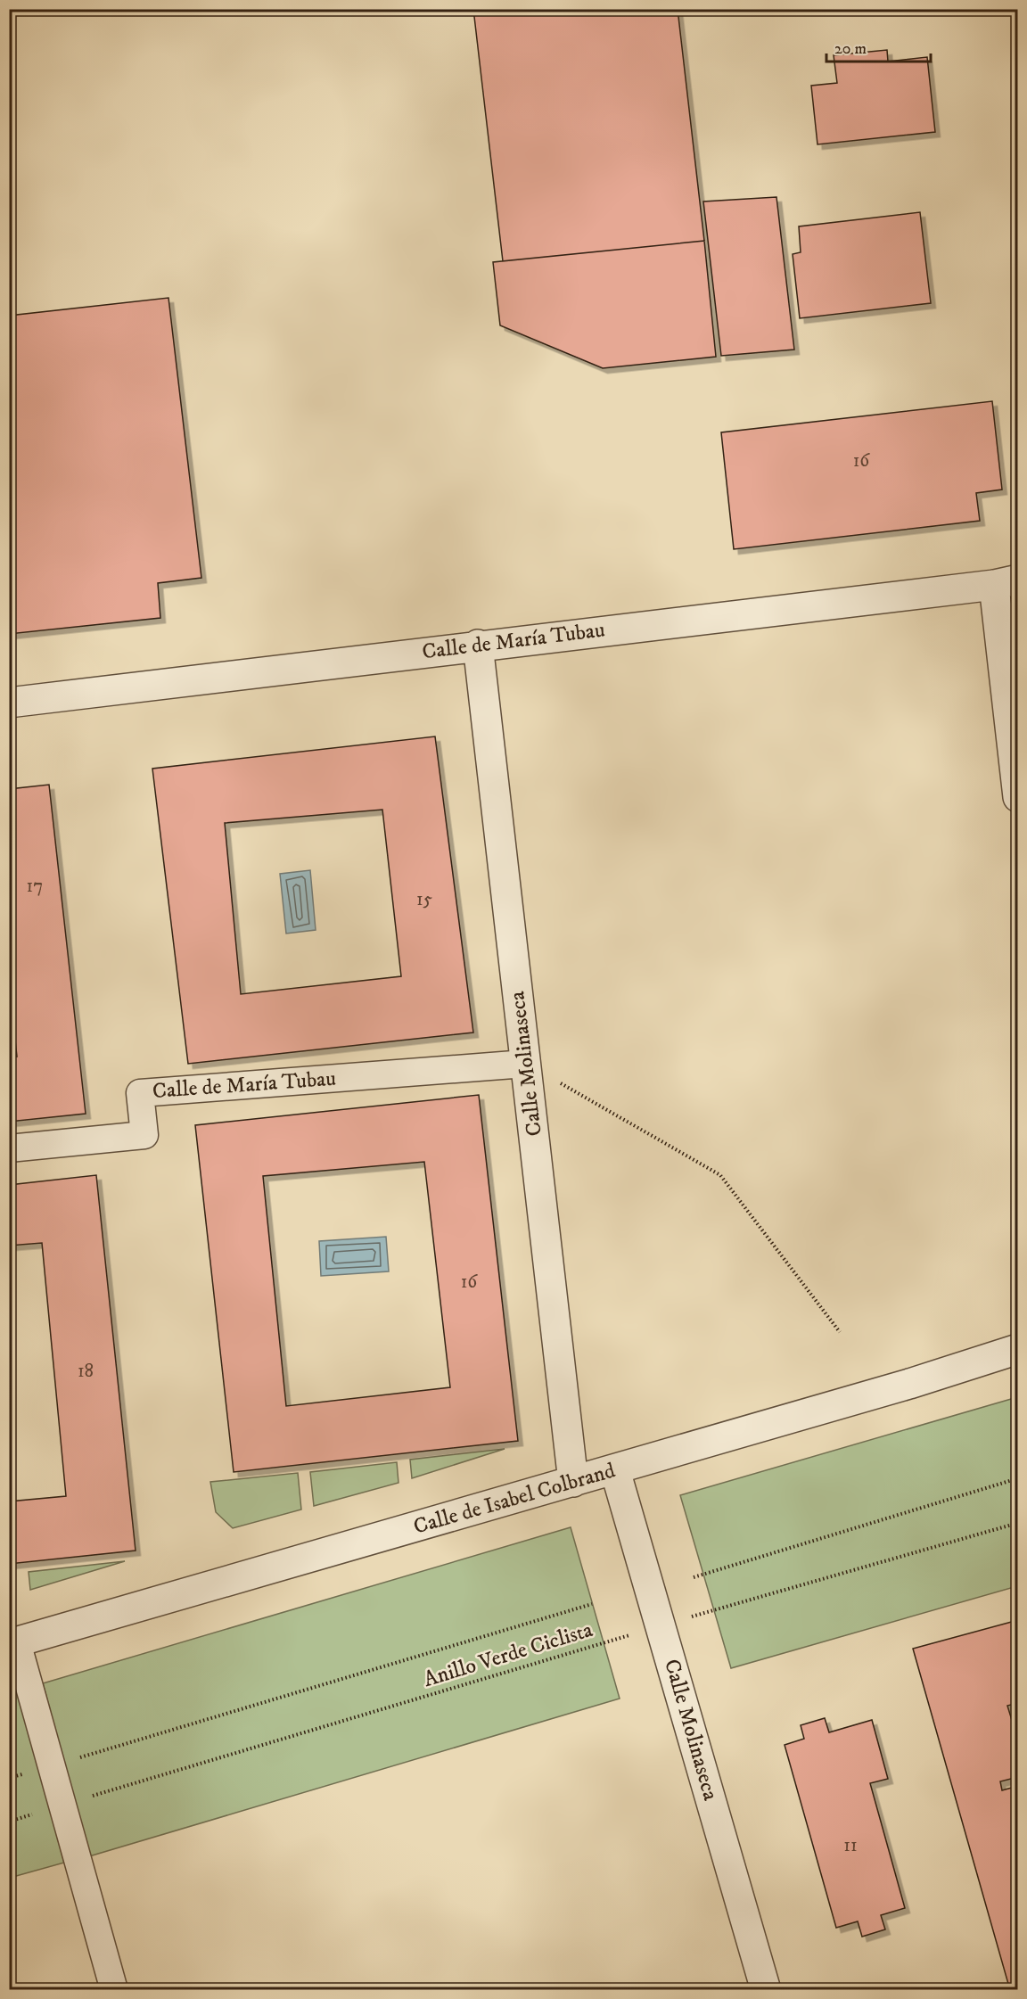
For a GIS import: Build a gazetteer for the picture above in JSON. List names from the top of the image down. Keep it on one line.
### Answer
{"streets":{"street":["Calle de María Tubau","Calle Molinaseca","Calle de Isabel Colbrand"],"path":["Anillo Verde Ciclista"]},"crossings":[["Calle de María Tubau","Calle Molinaseca"],["Calle Molinaseca","Calle de Isabel Colbrand"],["Calle Molinaseca","Anillo Verde Ciclista"]],"house_numbers":["16","17","15","16","18","11"],"scale_bar":"20 m"}
